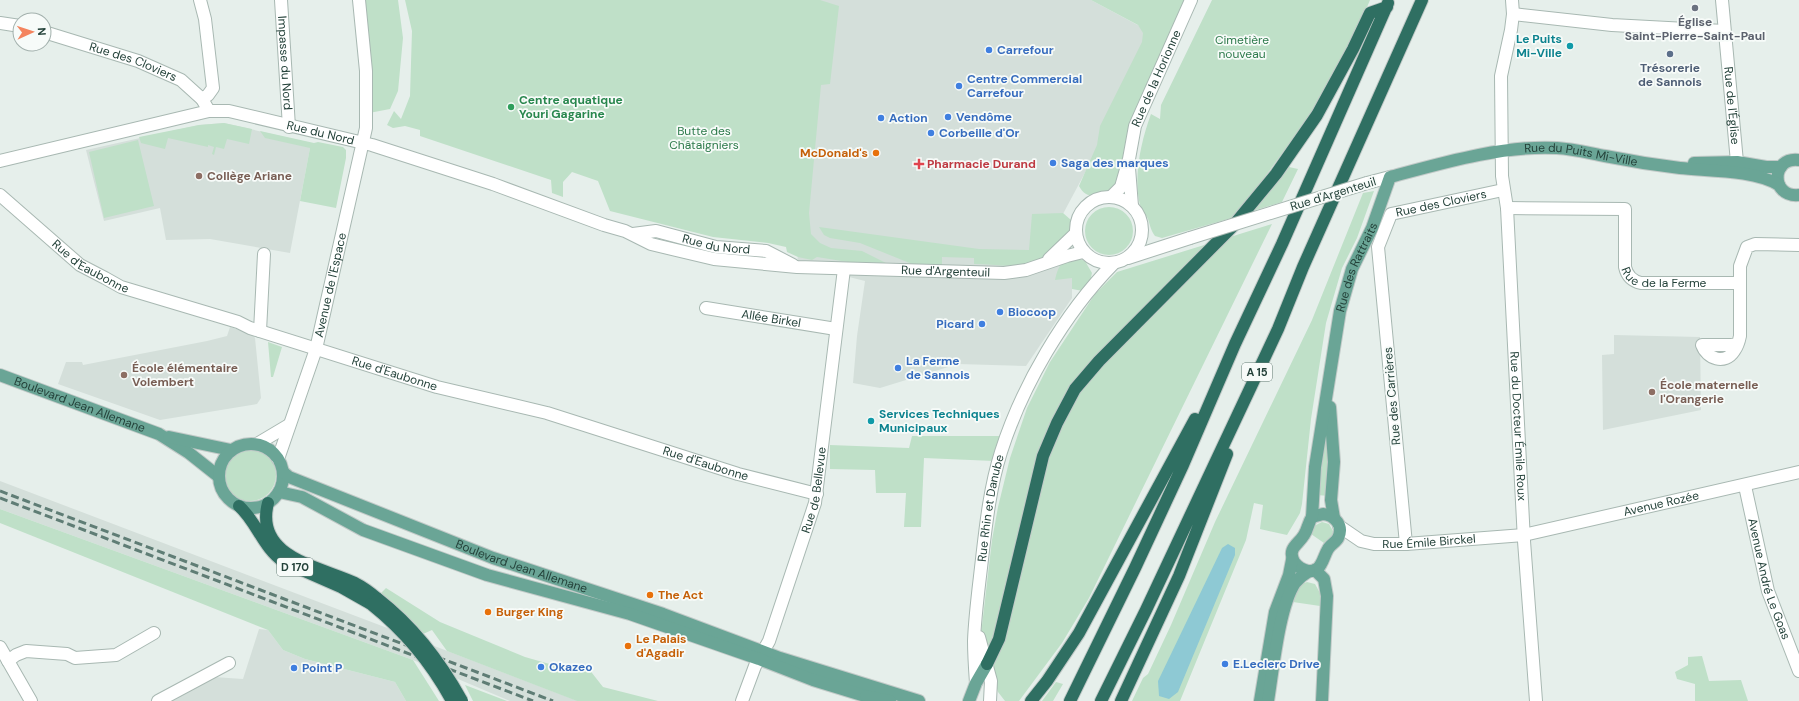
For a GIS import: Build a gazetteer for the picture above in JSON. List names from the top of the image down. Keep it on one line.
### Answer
{"streets":{"highway":["A 15","D 170"],"main road":["Rue du Puits Mi-Ville","Rue d'Argenteuil","Rue des Rattraits","Boulevard Jean Allemane"],"street":["Rue des Cloviers","Impasse du Nord","Rue de la Horionne","Rue de l'Église","Rue du Nord","Rue d'Eaubonne","Rue de la Ferme","Avenue de l'Espace","Allée Birkel","Rue des Carrières","Rue du Docteur Émile Roux","Rue de Bellevue","Avenue Rozée","Rue Rhin et Danube","Rue Émile Birckel","Avenue André Le Goas"]},"crossings":[["Rue des Cloviers","Rue du Nord"],["Rue des Cloviers","Rue des Carrières"],["Rue des Cloviers","Rue du Docteur Émile Roux"],["Impasse du Nord","Rue du Nord"],["Rue de la Horionne","Rue d'Argenteuil"],["Rue de la Horionne","Rue Rhin et Danube"],["Rue du Nord","Rue d'Argenteuil"],["Rue du Nord","Avenue de l'Espace"],["Rue du Nord","Rue de Bellevue"],["Rue du Puits Mi-Ville","Rue d'Argenteuil"],["Rue du Puits Mi-Ville","Rue du Docteur Émile Roux"],["Rue d'Argenteuil","Rue des Rattraits"],["Rue d'Argenteuil","Rue du Docteur Émile Roux"],["Rue d'Argenteuil","Rue de Bellevue"],["Rue d'Argenteuil","Rue Rhin et Danube"],["Rue d'Eaubonne","Avenue de l'Espace"],["Rue d'Eaubonne","Rue de Bellevue"],["Rue des Rattraits","Rue Émile Birckel"],["Rue de la Ferme","Rue du Docteur Émile Roux"],["Avenue de l'Espace","Boulevard Jean Allemane"],["Avenue de l'Espace","D 170"],["Allée Birkel","Rue de Bellevue"],["Rue des Carrières","Rue Émile Birckel"],["Boulevard Jean Allemane","Rue de Bellevue"],["Boulevard Jean Allemane","D 170"],["Rue du Docteur Émile Roux","Avenue Rozée"],["Rue du Docteur Émile Roux","Rue Émile Birckel"],["Avenue Rozée","Rue Émile Birckel"],["Avenue Rozée","Avenue André Le Goas"]],"parks":["Cimetière nouveau","Butte des Châtaigniers"],"places":{"other":["Église Saint-Pierre-Saint-Paul","Le Puits Mi-Ville","Carrefour","Trésorerie de Sannois","Centre Commercial Carrefour","Centre aquatique Youri Gagarine","Vendôme","Action","Corbeille d'Or","McDonald's","Saga des marques","Collège Ariane","Biocoop","Picard","La Ferme de Sannois","École élémentaire Volembert","École maternelle l'Orangerie","Services Techniques Municipaux","The Act","Burger King","Le Palais d'Agadir","E.Leclerc Drive","Okazeo","Point P"],"health":["Pharmacie Durand"]},"north":"right"}
